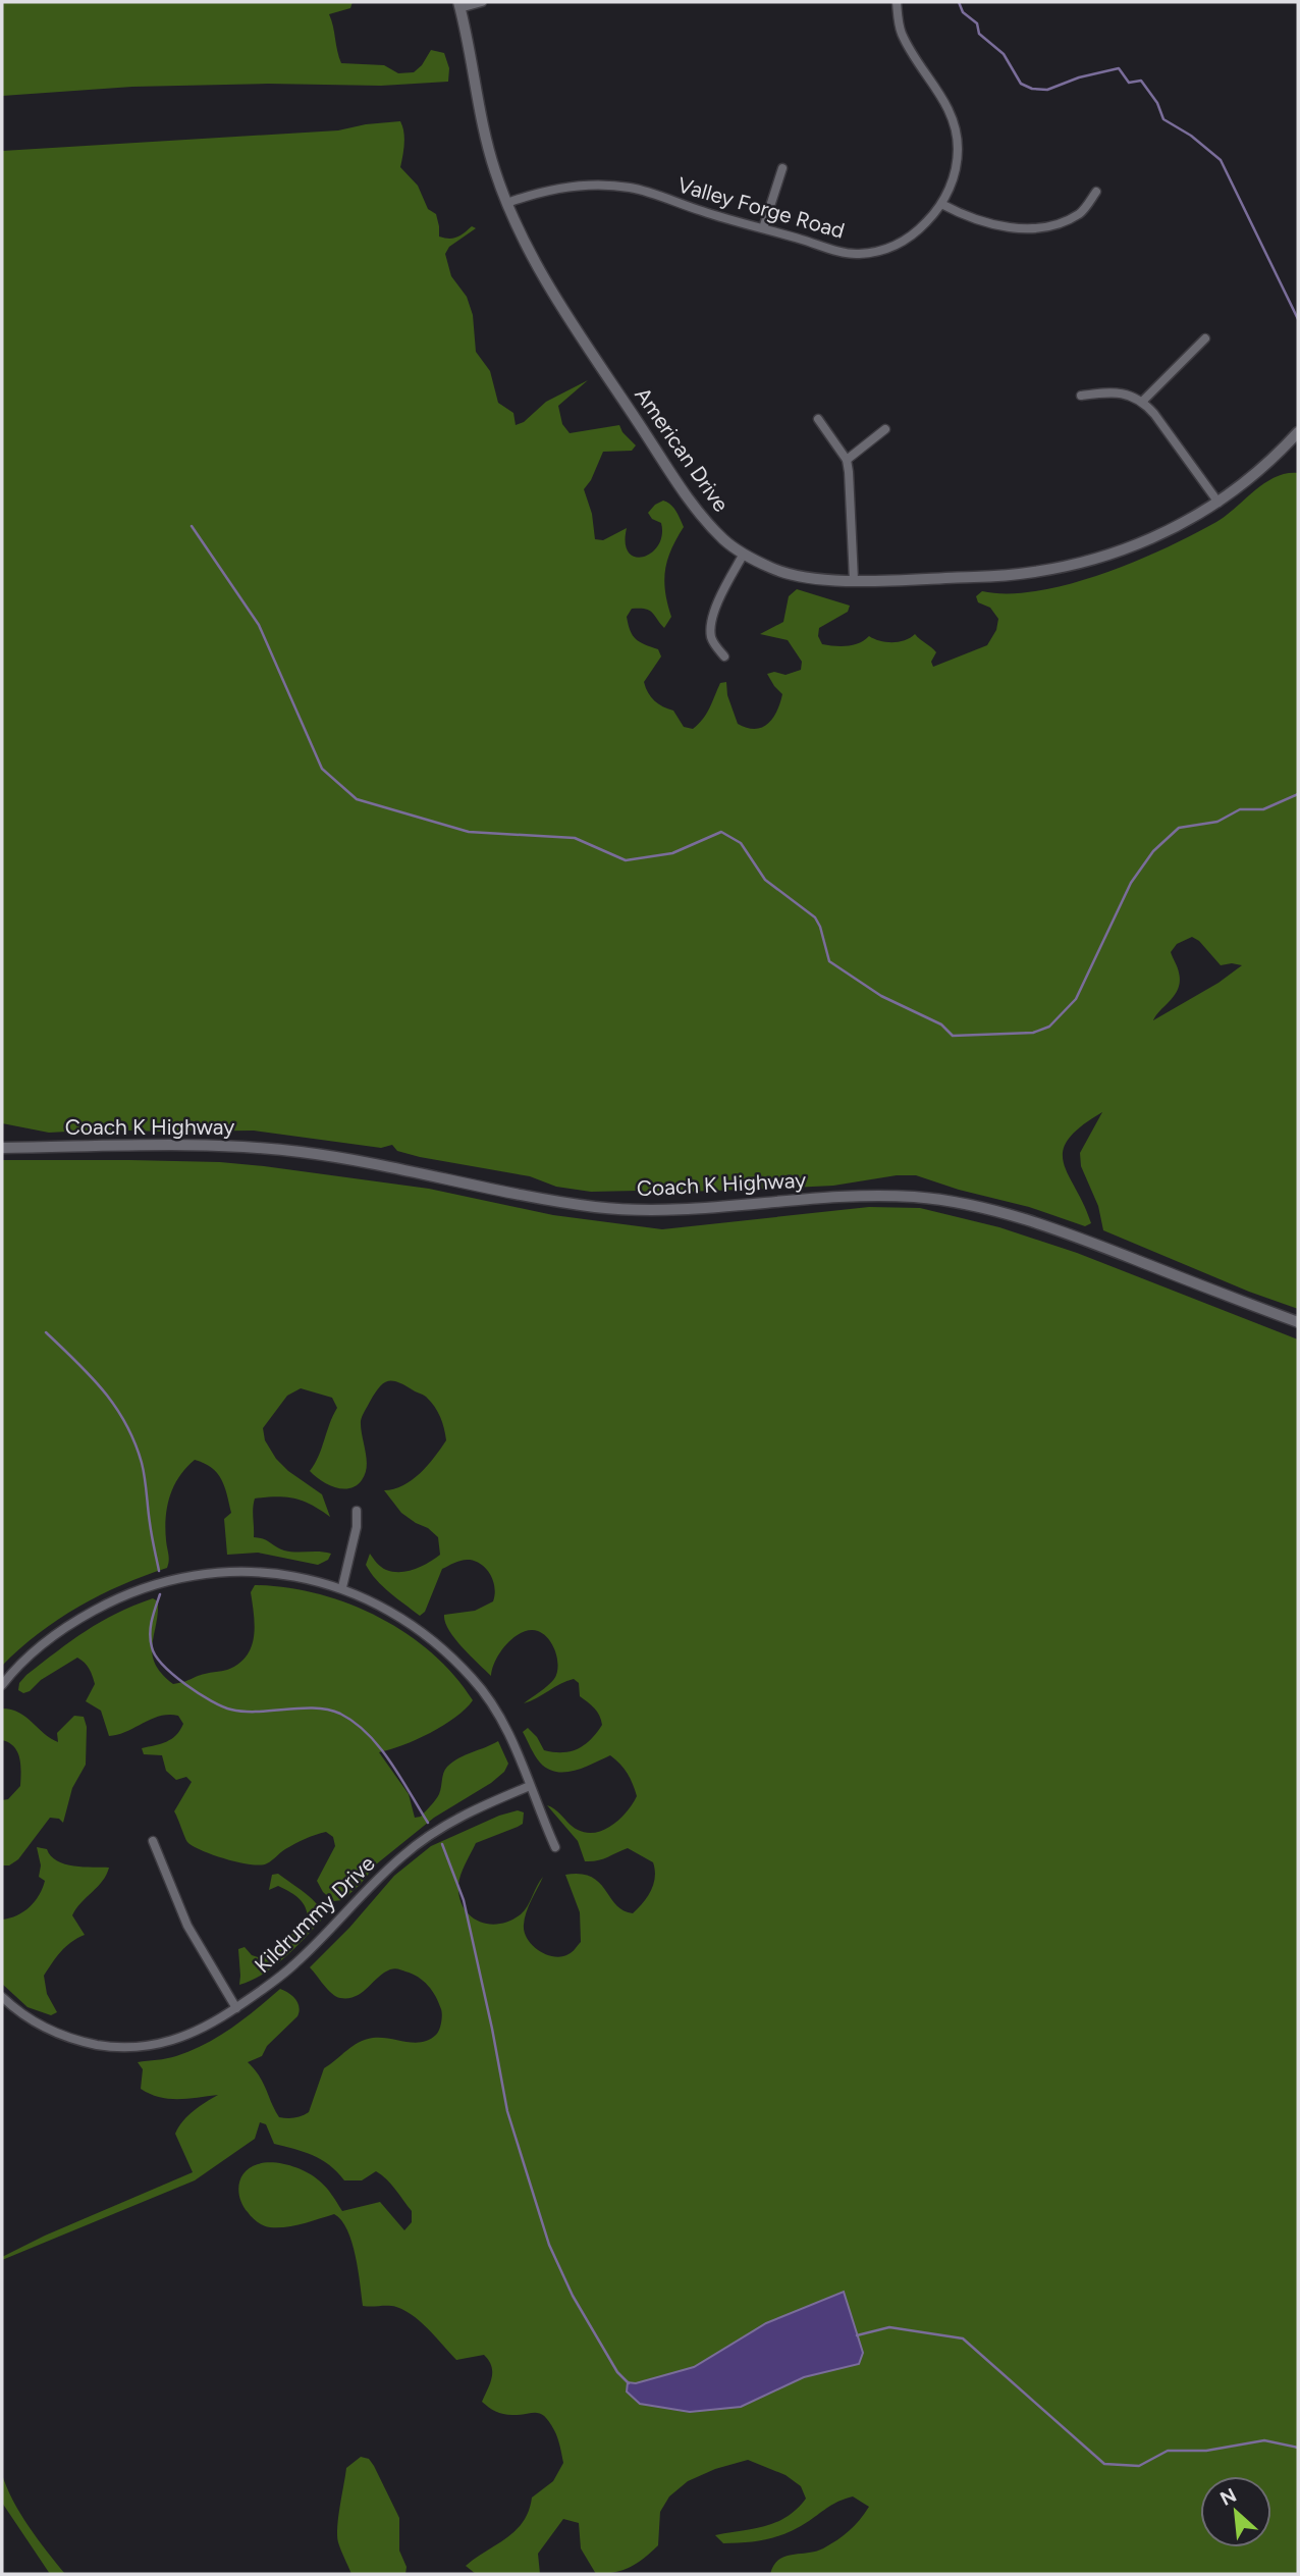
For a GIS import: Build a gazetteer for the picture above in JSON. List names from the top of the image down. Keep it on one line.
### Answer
{"streets":{"street":["Valley Forge Road","American Drive","Coach K Highway","Kildrummy Drive"]},"crossings":[["Valley Forge Road","American Drive"]],"north":"top left"}
